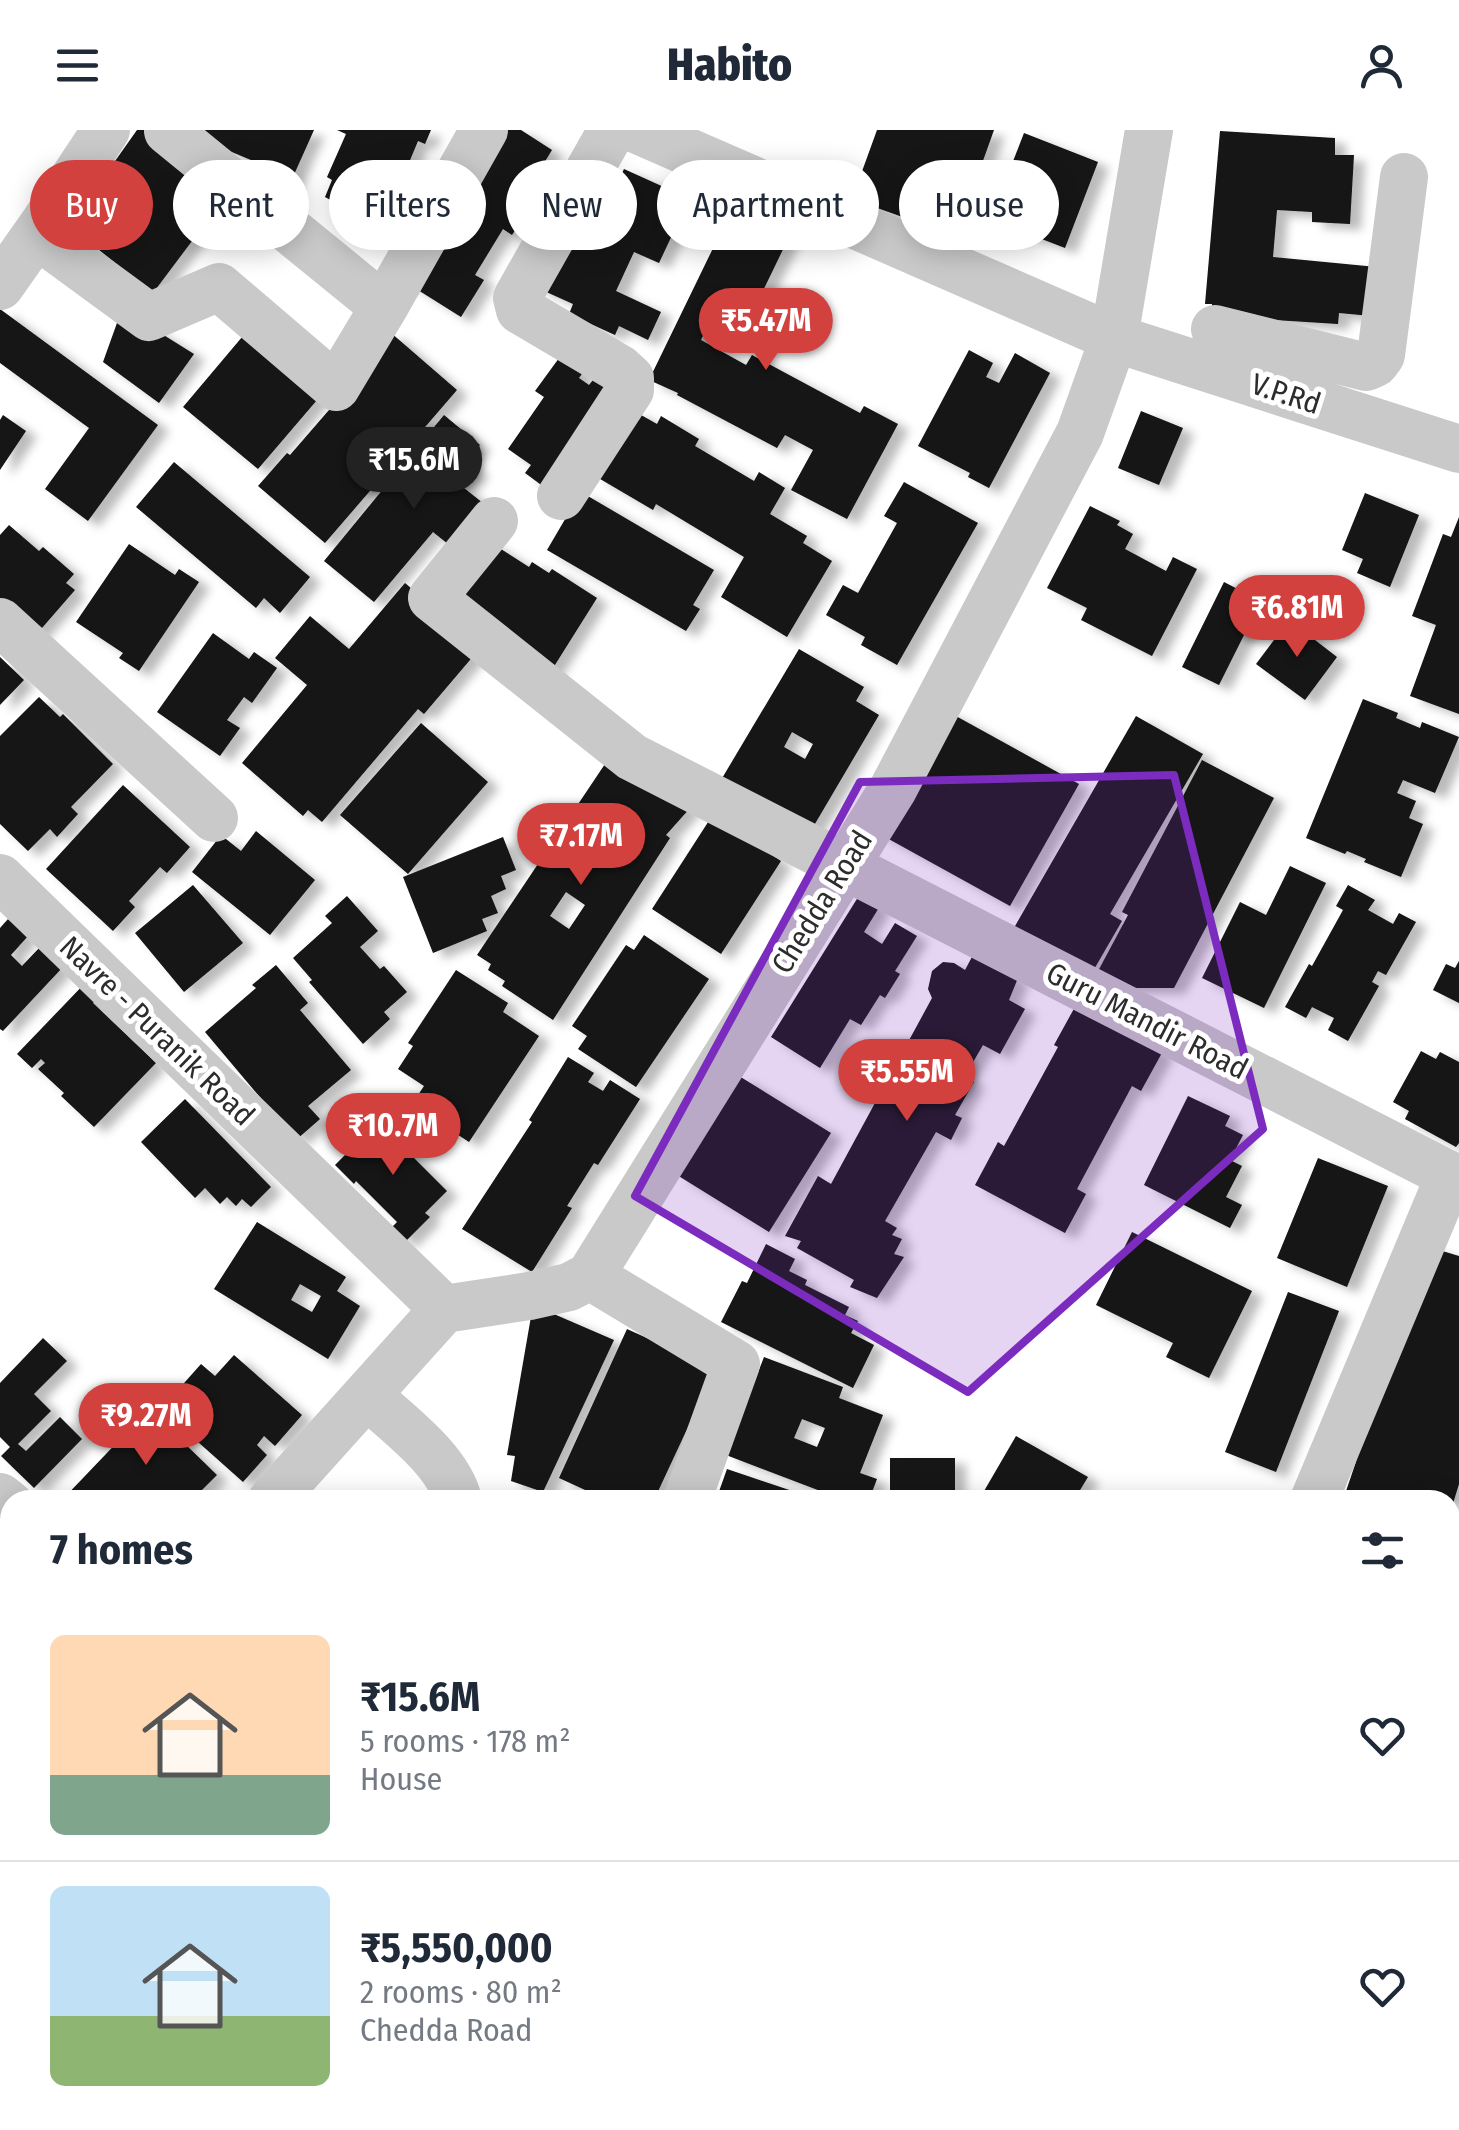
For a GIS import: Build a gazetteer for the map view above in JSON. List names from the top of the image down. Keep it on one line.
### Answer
{"streets":{"street":["V.P.Rd","Chedda Road","Guru Mandir Road","Navre - Puranik Road"]},"crossings":[["V.P.Rd","Chedda Road"],["Chedda Road","Guru Mandir Road"]],"page":{"header":"Habito","chip":["Buy","Rent","Filters","New","Apartment","House"],"price":["₹5.47M","₹15.6M","₹6.81M","₹7.17M","₹5.55M","₹10.7M","₹9.27M"],"heading":"7 homes","list":[{"name":"₹15.6M","note":"5 rooms · 178 m² · House"},{"name":"₹5,550,000","note":"2 rooms · 80 m² · Chedda Road"}]}}
